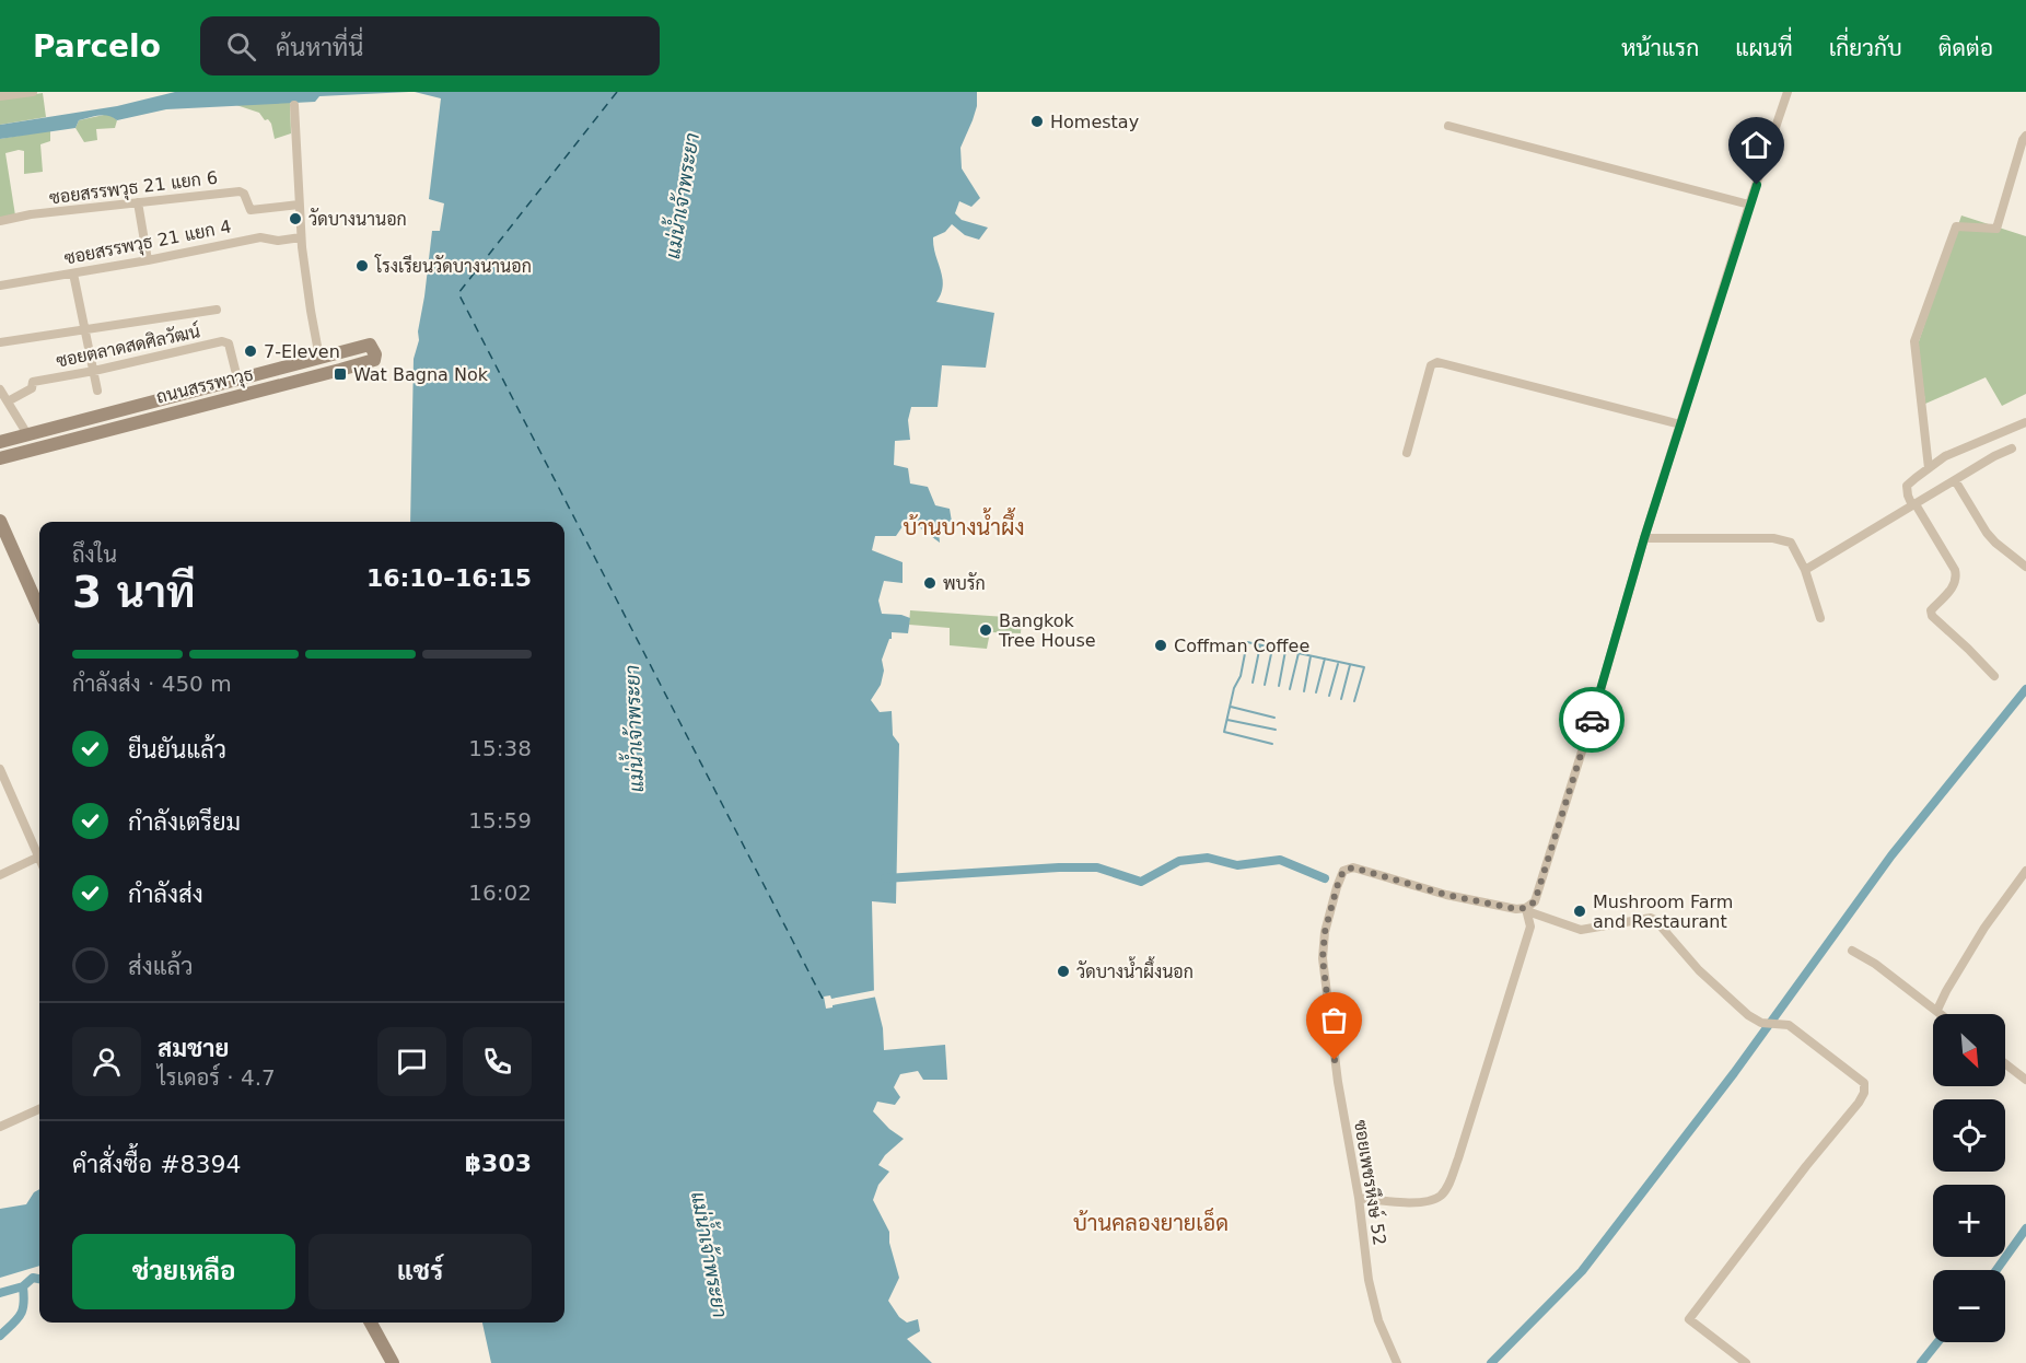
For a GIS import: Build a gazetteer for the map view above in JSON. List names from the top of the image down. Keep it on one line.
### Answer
{"streets":{"street":["ซอยสรรพวุธ 21 แยก 6","ซอยสรรพวุธ 21 แยก 4","ซอยตลาดสดศิลวัฒน์","ถนนสรรพาวุธ","ซอยเพชรหึงษ์ 52"]},"crossings":[["ซอยตลาดสดศิลวัฒน์","ถนนสรรพาวุธ"]],"districts":["บ้านบางน้ำผึ้ง","บ้านคลองยายเอ็ด"],"water":["แม่น้ำเจ้าพระยา"],"places":{"other":["Homestay","วัดบางนานอก","โรงเรียนวัดบางนานอก","7-Eleven","พบรัก","Bangkok Tree House","Coffman Coffee","Mushroom Farm and Restaurant","วัดบางน้ำผึ้งนอก"],"transit":["Wat Bagna Nok"]},"north":"bottom right","page":{"header":"Parcelo","search":"ค้นหาที่นี่","nav":["หน้าแรก","แผนที่","เกี่ยวกับ","ติดต่อ"],"heading":["3 นาที","ถึงใน","16:10–16:15"],"panel":["สมชาย","ไรเดอร์ · 4.7","คำสั่งซื้อ #8394","฿303"],"bar":"กำลังส่ง · 450 m","list":[["ยืนยันแล้ว","15:38"],["กำลังเตรียม","15:59"],["กำลังส่ง","16:02"],"ส่งแล้ว"],"map_buttons":["+","−"],"buttons":["ช่วยเหลือ","แชร์"]}}
